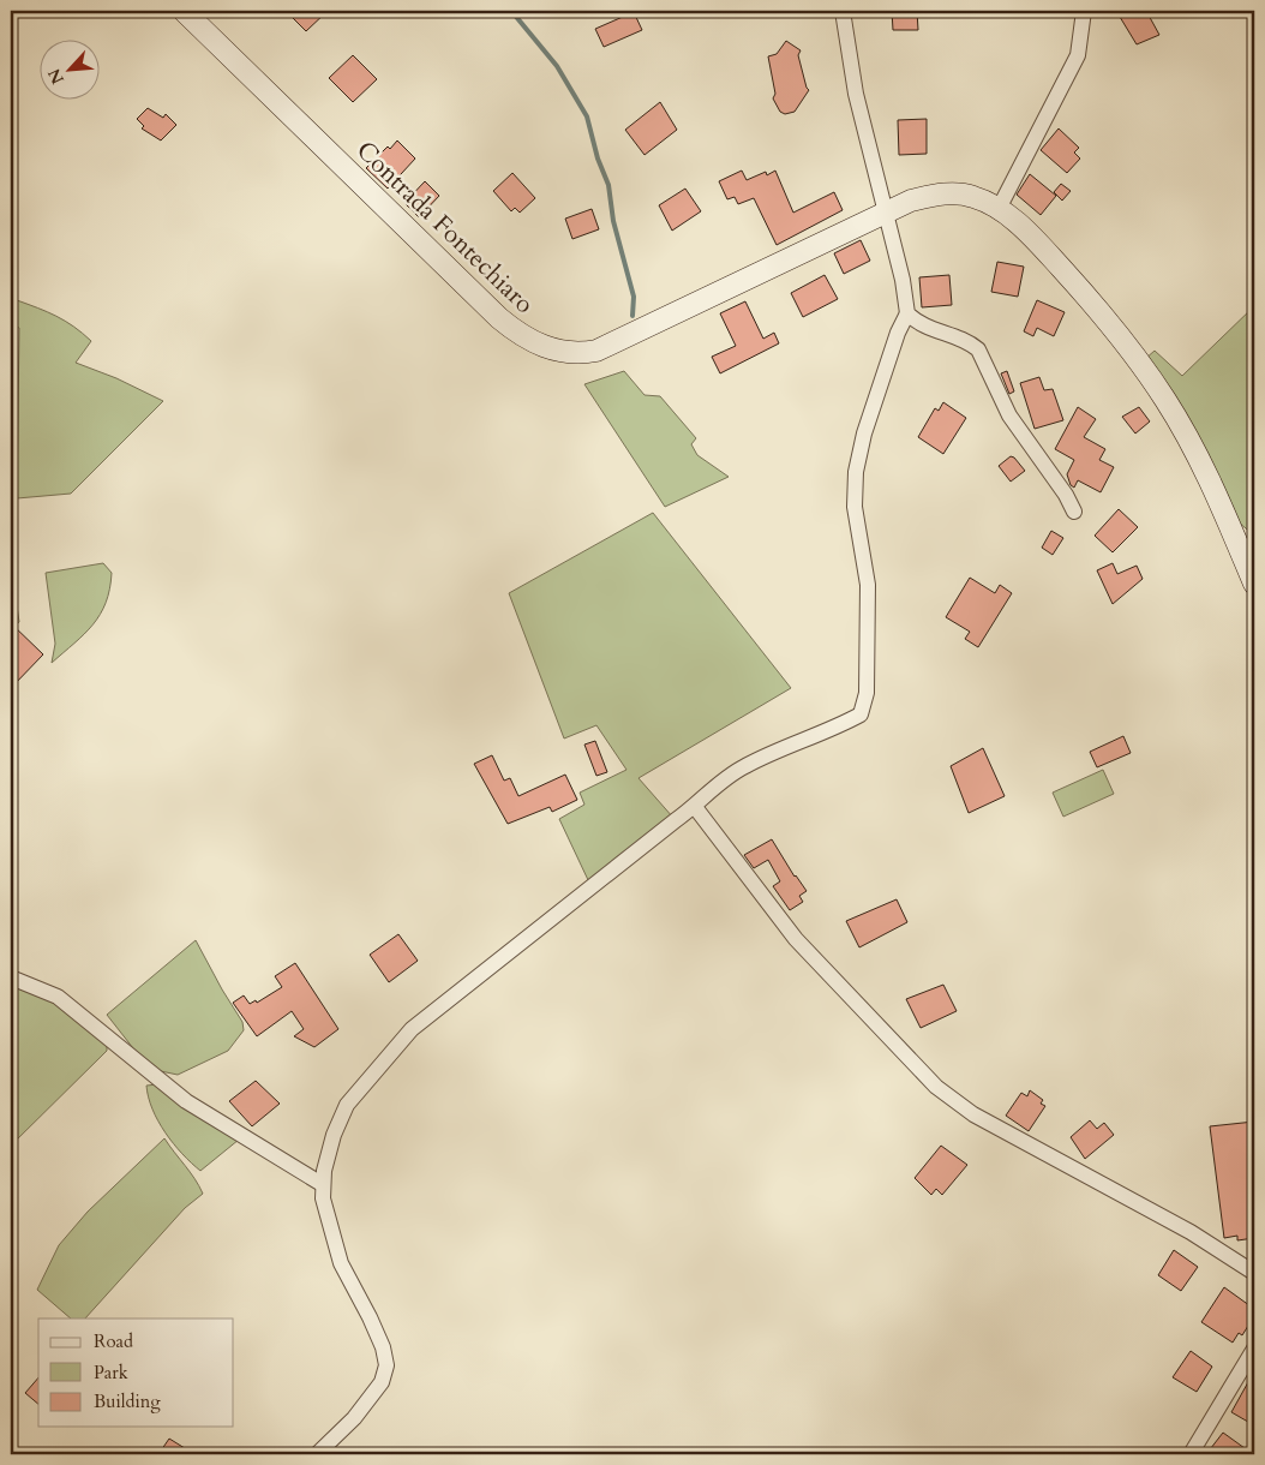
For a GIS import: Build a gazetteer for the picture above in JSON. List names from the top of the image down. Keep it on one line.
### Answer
{"streets":{"main road":["Contrada Fontechiaro"]},"legend":["Road","Park","Building"],"north":"bottom left"}
